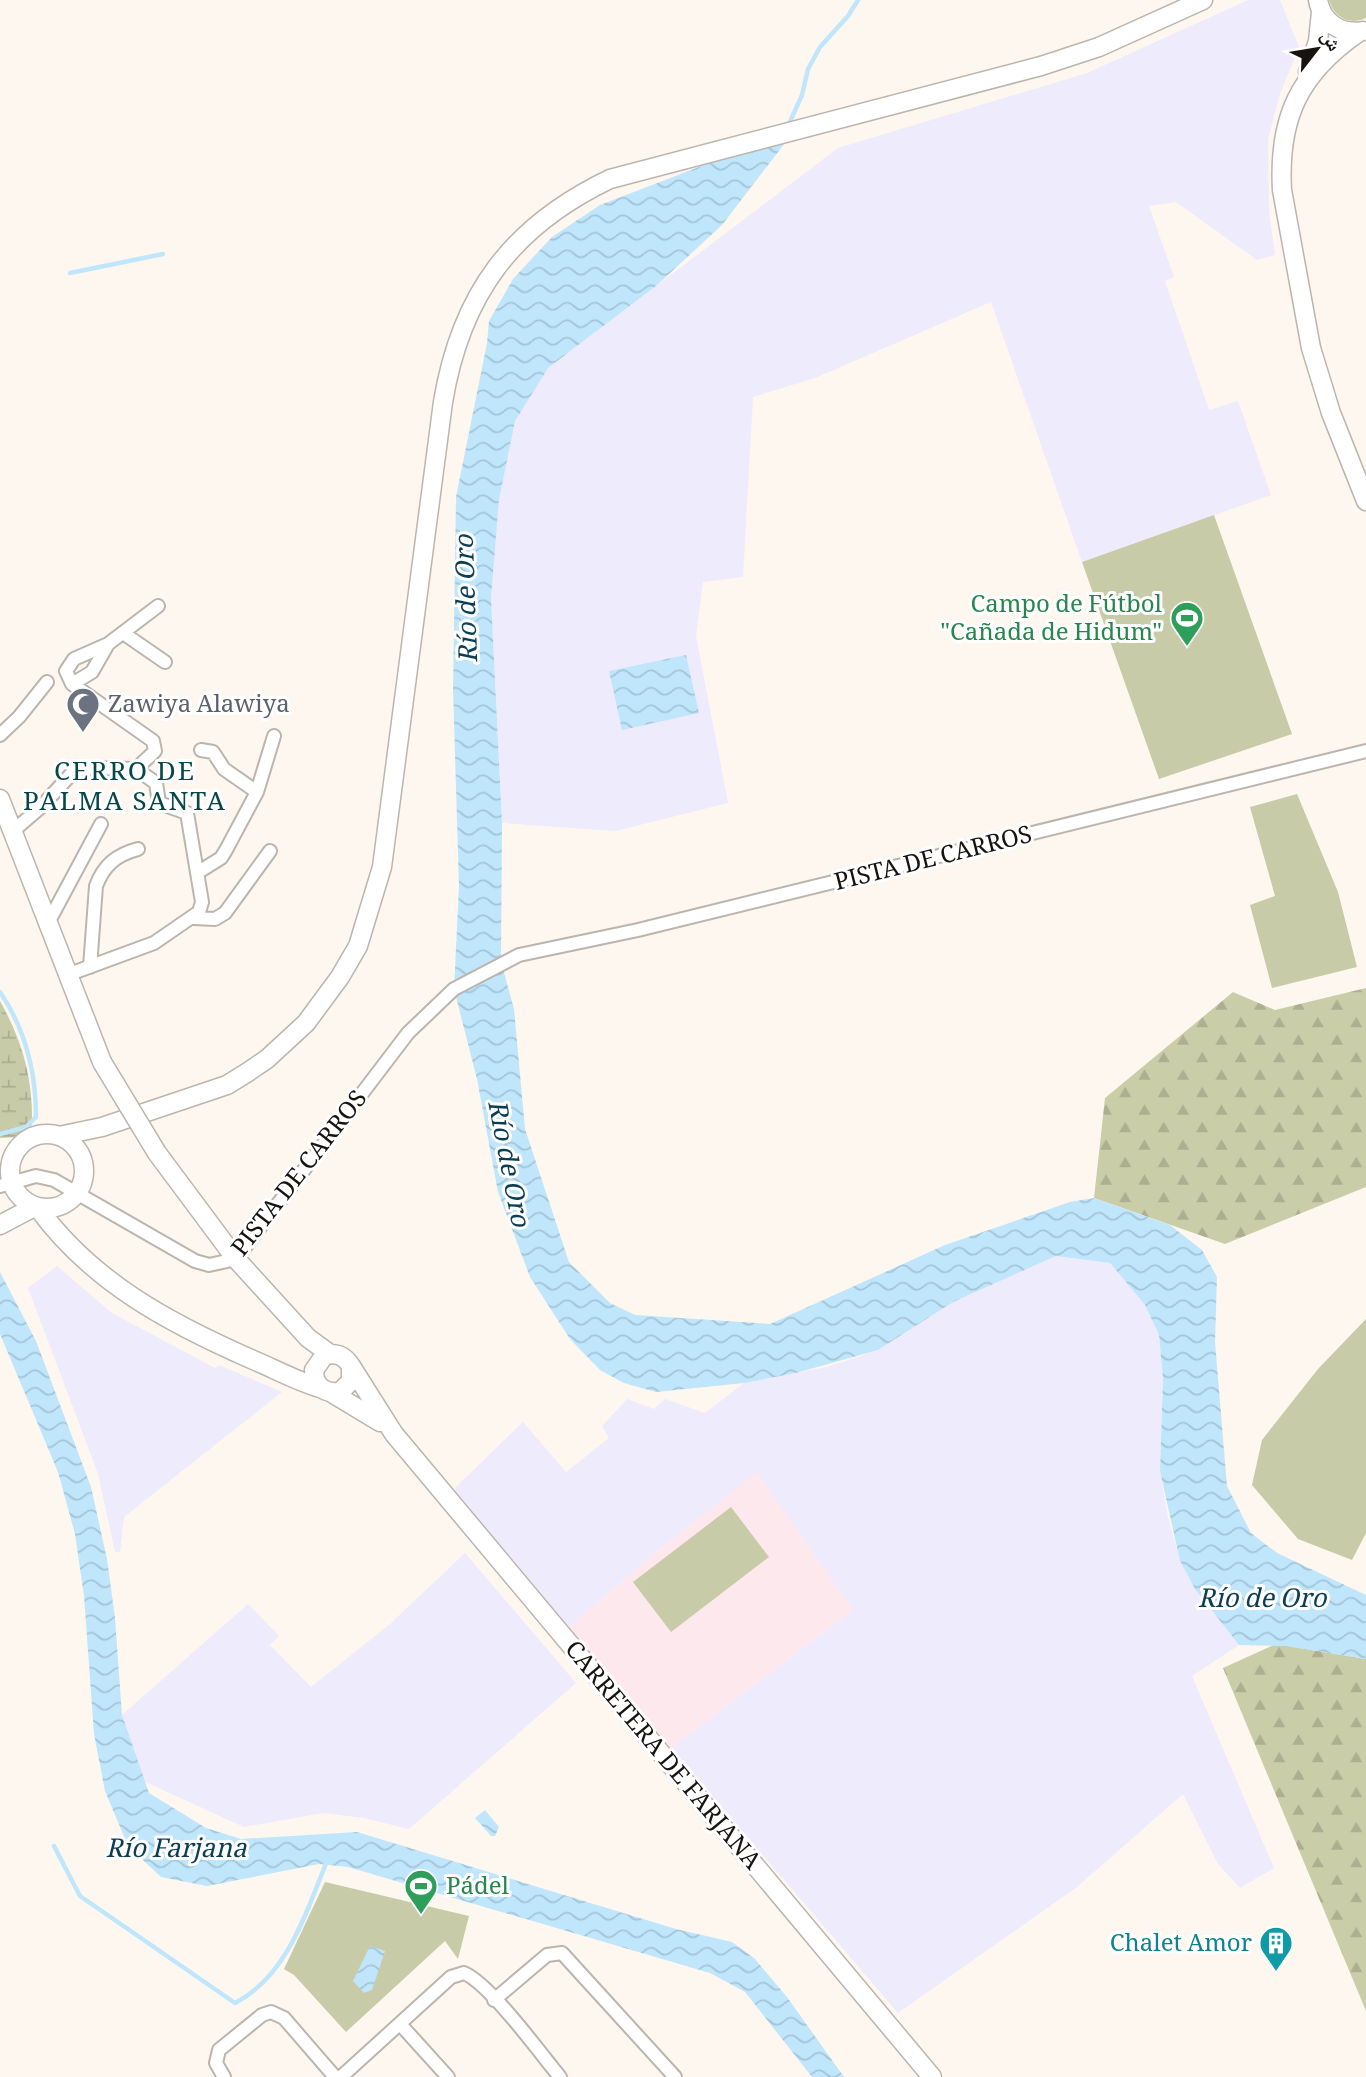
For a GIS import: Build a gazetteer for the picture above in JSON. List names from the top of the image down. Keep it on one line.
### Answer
{"streets":{"main road":["CARRETERA DE FARJANA"],"street":["PISTA DE CARROS"]},"crossings":[["PISTA DE CARROS","CARRETERA DE FARJANA"]],"districts":["CERRO DE PALMA SANTA"],"water":["Río de Oro","Río Farjana"],"places":{"sports":["Campo de Fútbol \"Cañada de Hidum\"","Pádel"],"mosque":["Zawiya Alawiya"],"building":["Chalet Amor"]},"north":"top right"}
